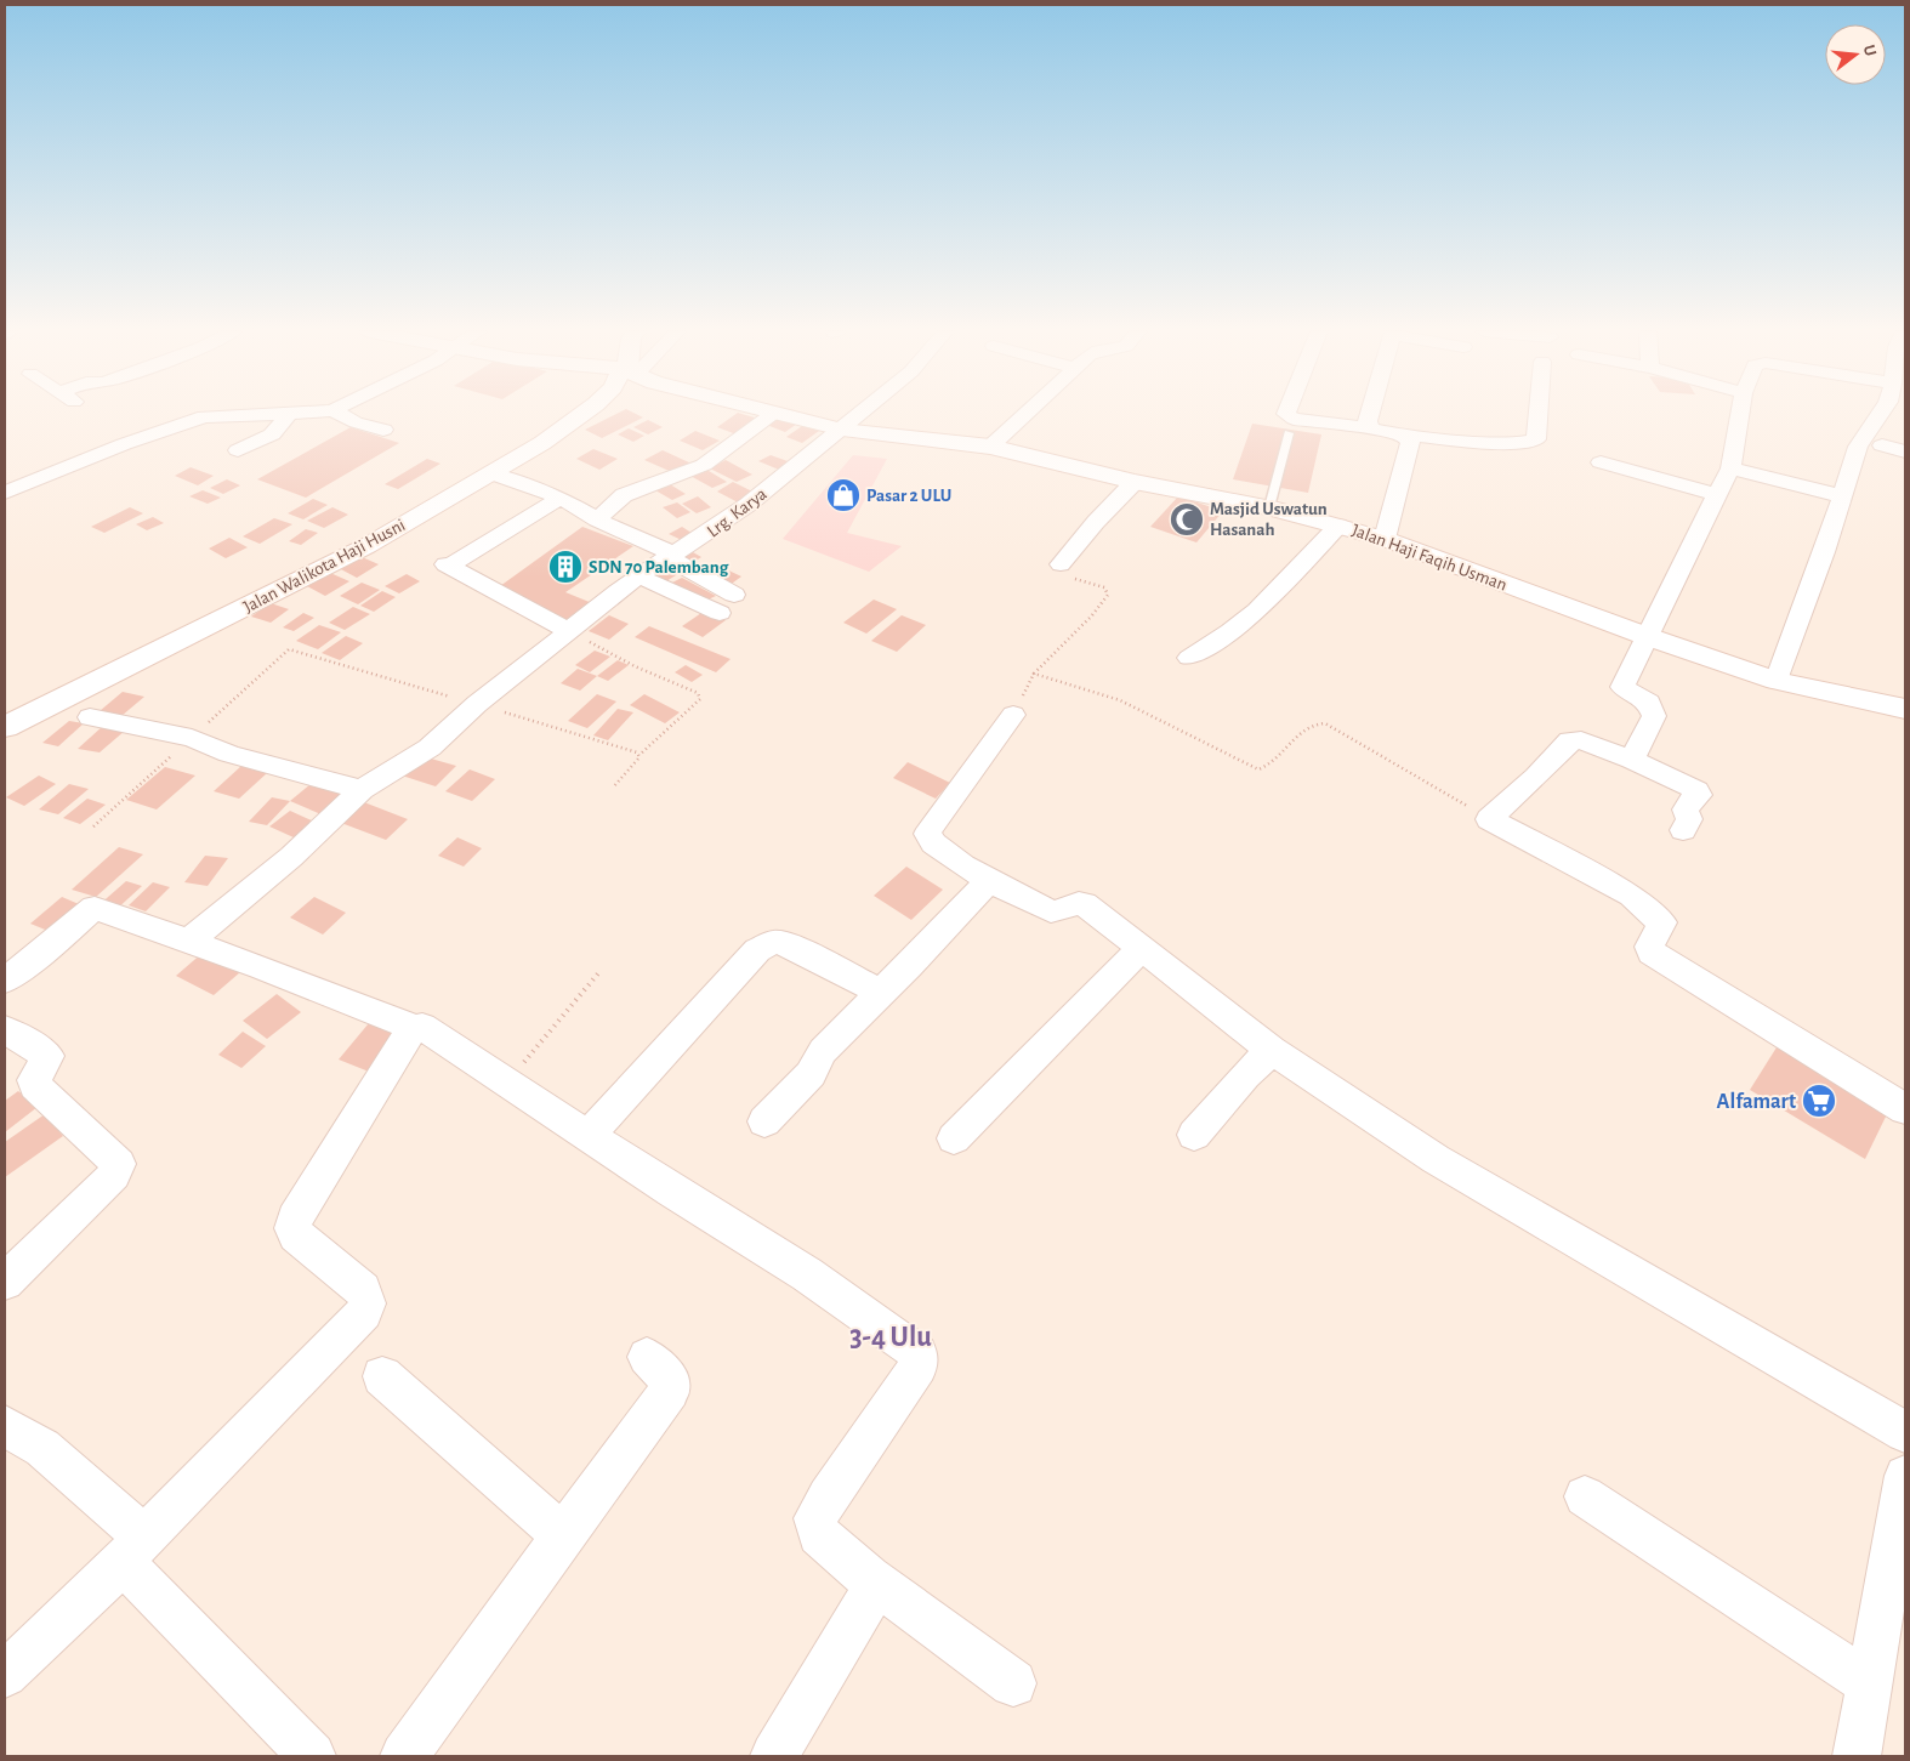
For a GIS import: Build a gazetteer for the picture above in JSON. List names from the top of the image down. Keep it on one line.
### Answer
{"streets":{"street":["Lrg. Karya","Jalan Haji Faqih Usman","Jalan Walikota Haji Husni"]},"crossings":[["Lrg. Karya","Jalan Haji Faqih Usman"]],"districts":["3-4 Ulu"],"places":{"shop":["Pasar 2 ULU"],"mosque":["Masjid Uswatun Hasanah"],"building":["SDN 70 Palembang"],"supermarket":["Alfamart"]},"north":"right"}
